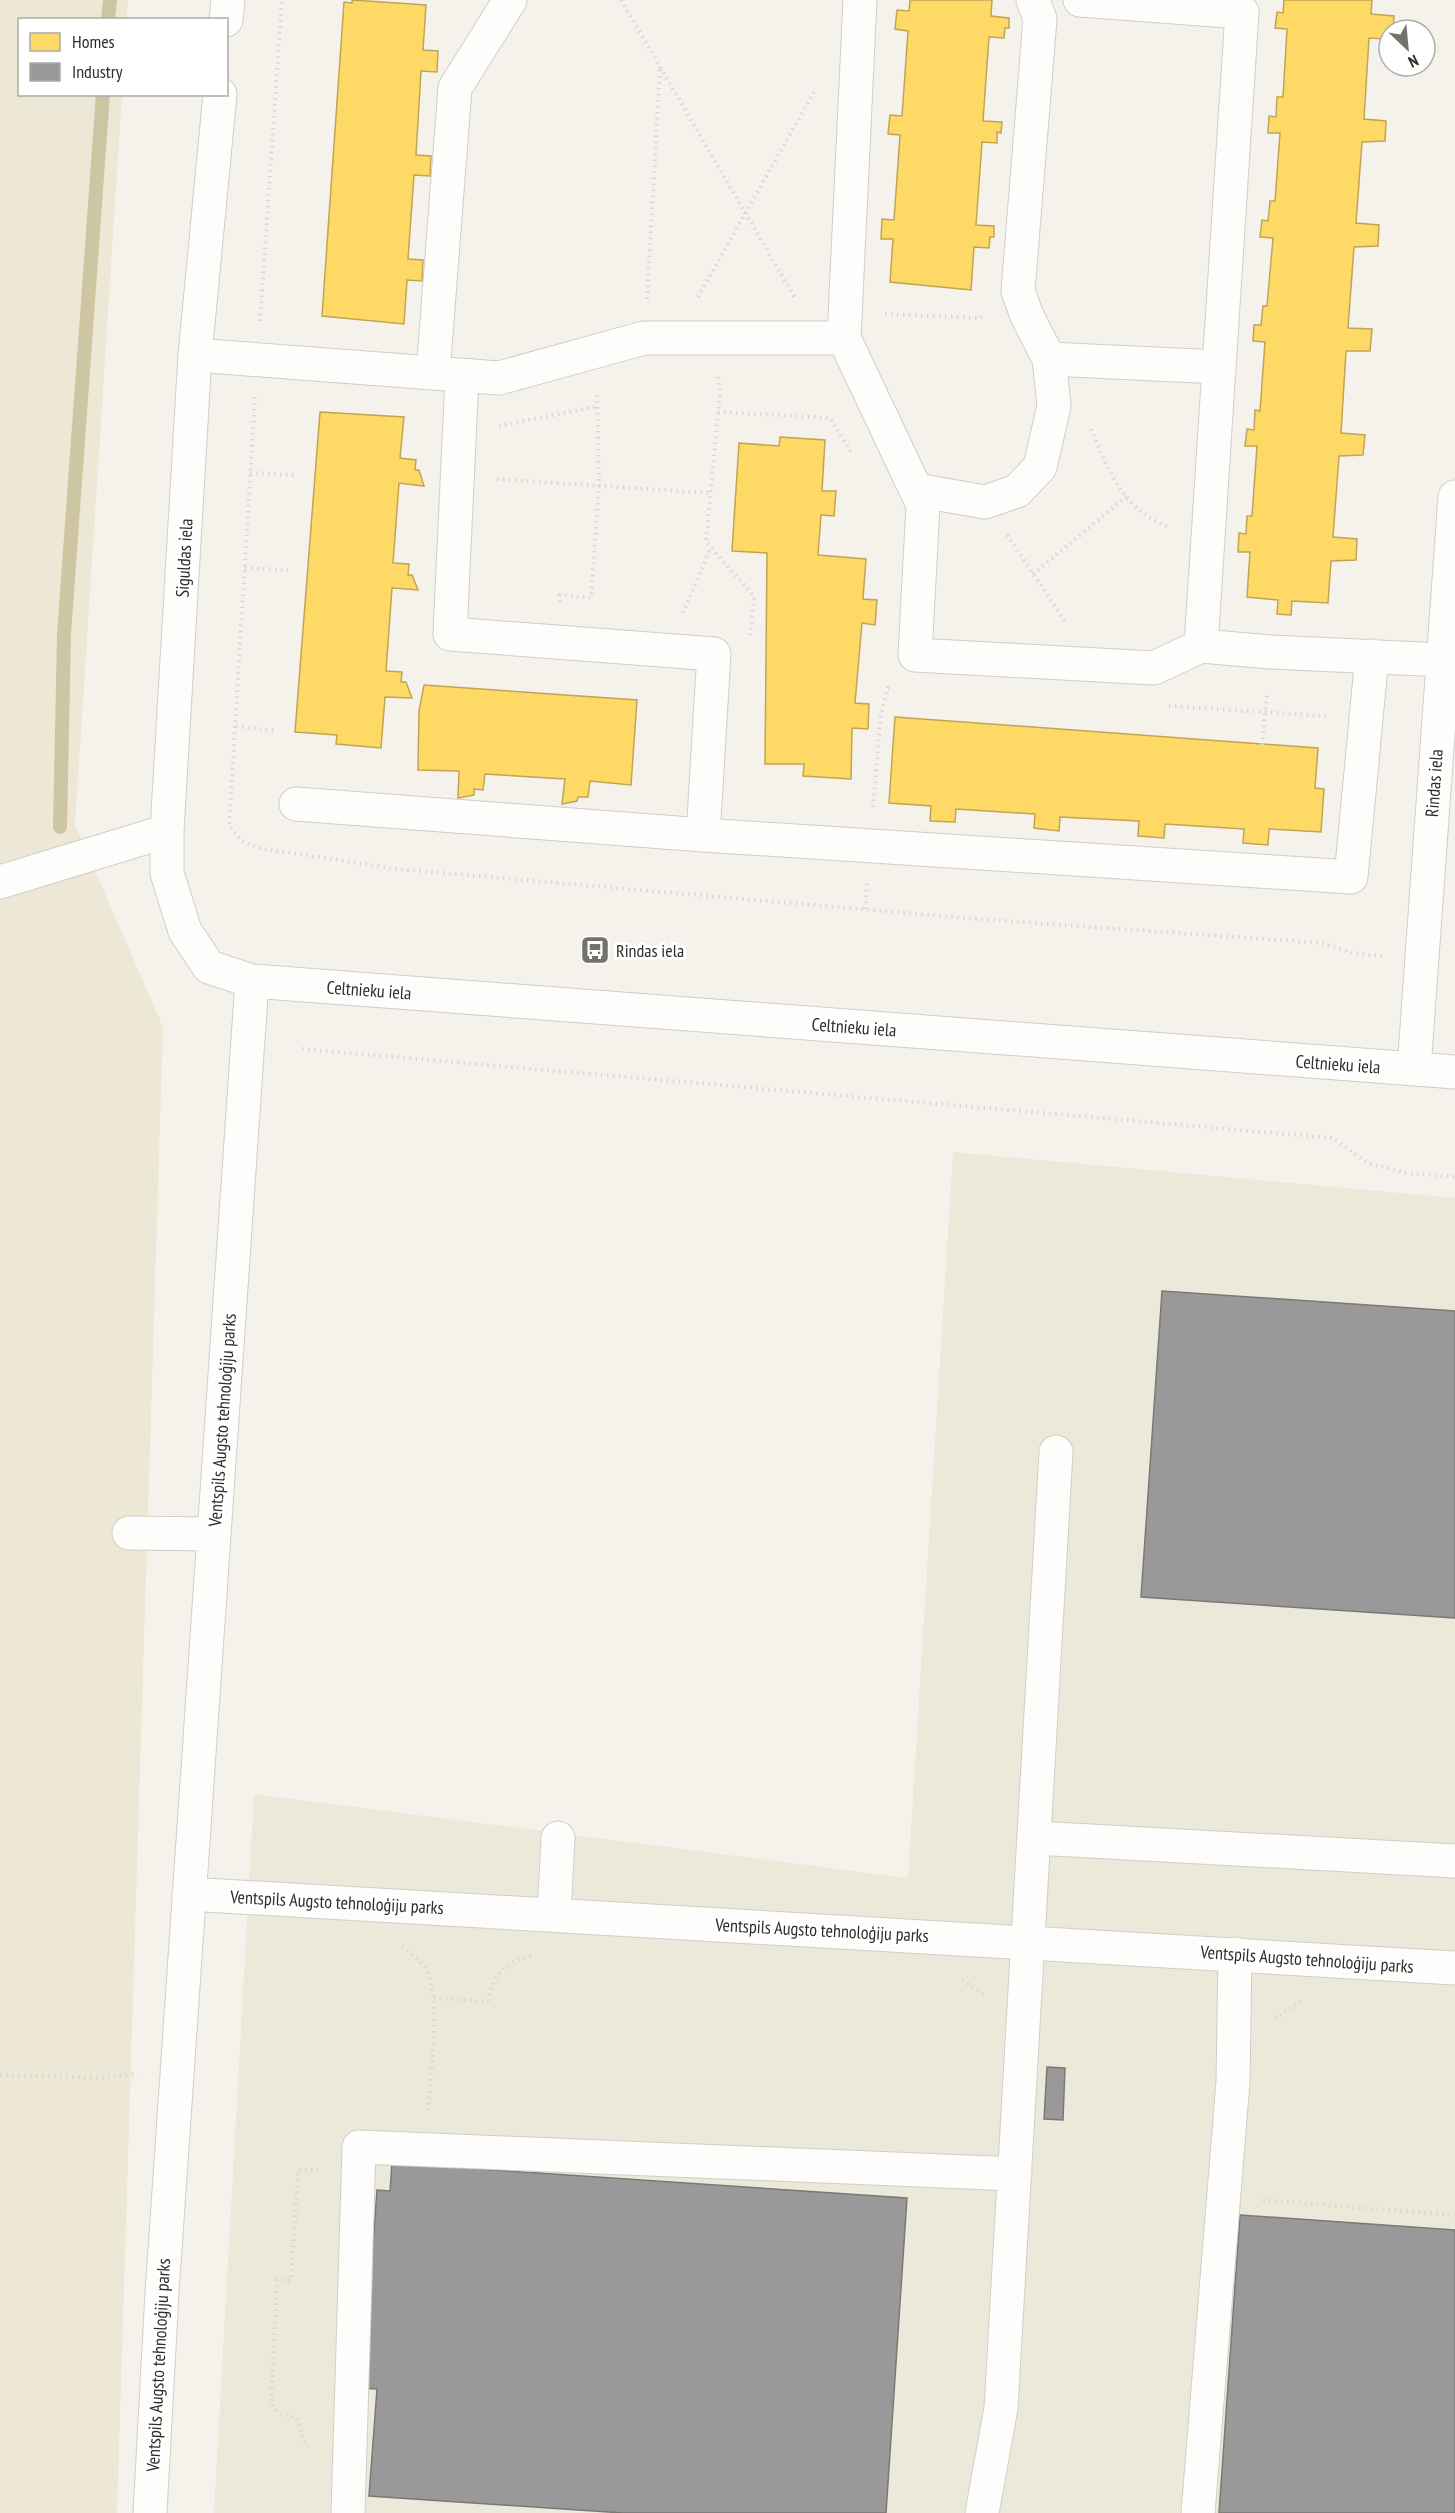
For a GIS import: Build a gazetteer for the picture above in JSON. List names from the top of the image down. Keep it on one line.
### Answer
{"streets":{"street":["Siguldas iela","Rindas iela","Celtnieku iela","Ventspils Augsto tehnoloģiju parks"]},"crossings":[["Siguldas iela","Celtnieku iela"],["Siguldas iela","Ventspils Augsto tehnoloģiju parks"],["Rindas iela","Celtnieku iela"],["Celtnieku iela","Ventspils Augsto tehnoloģiju parks"]],"places":{"bus stop":["Rindas iela"]},"legend":["Homes","Industry"],"north":"bottom right"}
